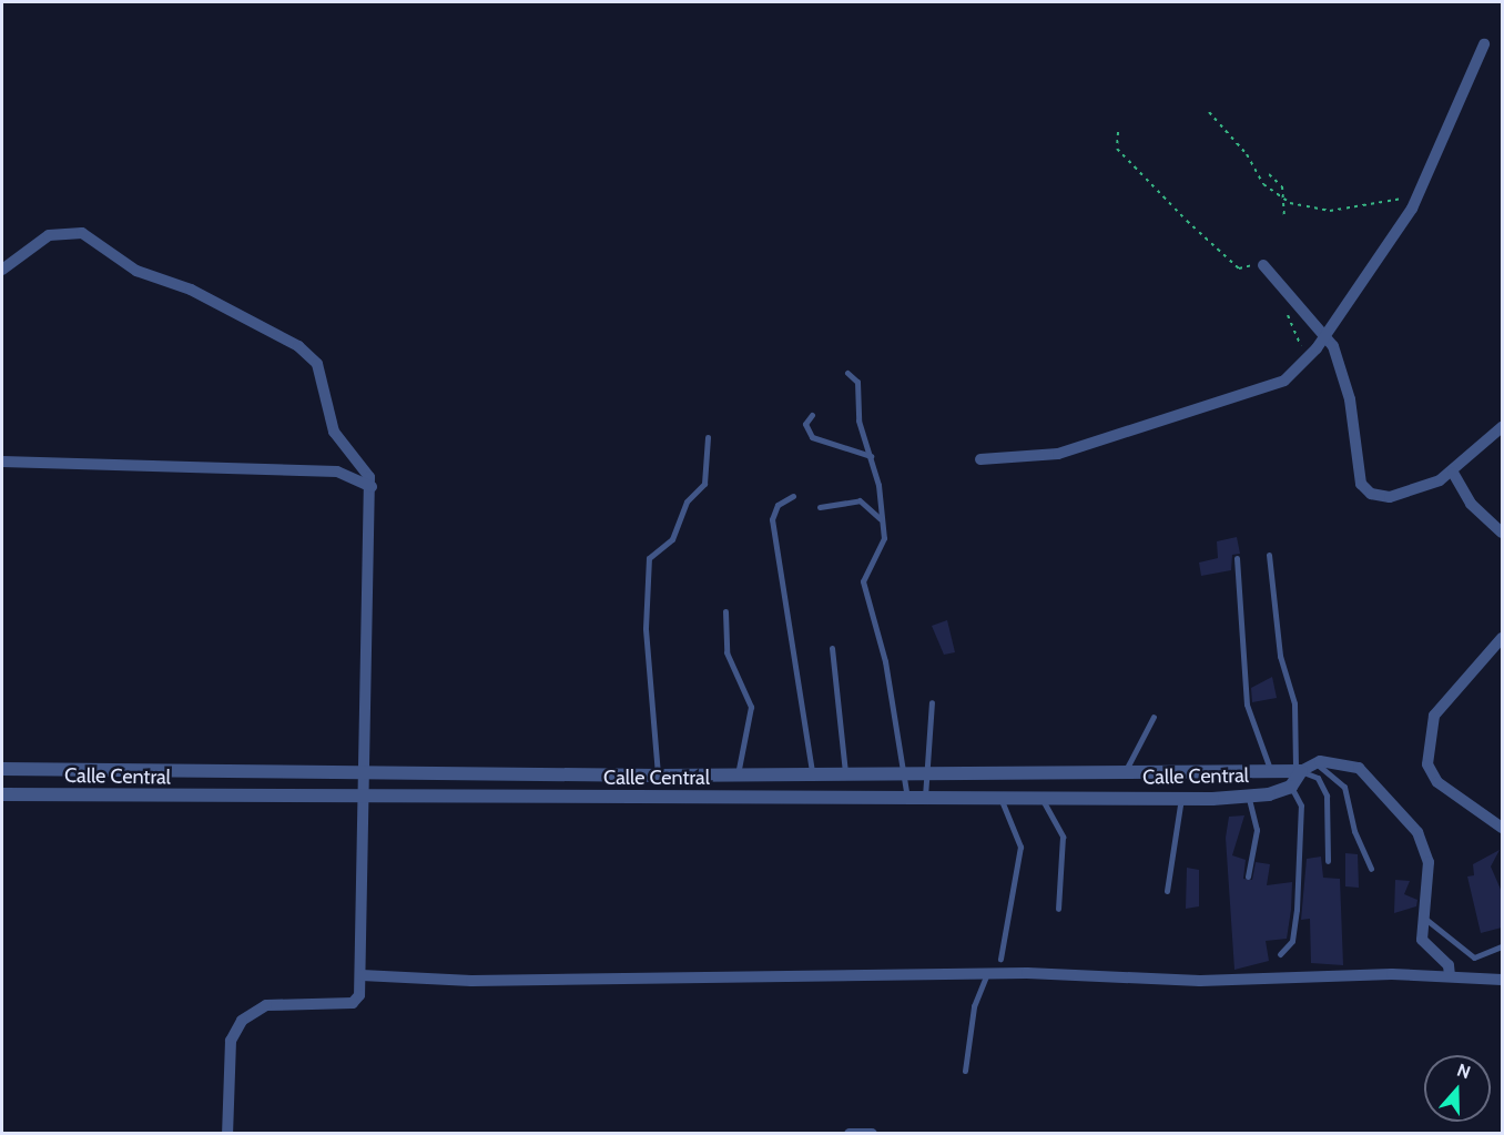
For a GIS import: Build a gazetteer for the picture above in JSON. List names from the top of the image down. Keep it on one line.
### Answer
{"streets":{"street":["Calle Central"]},"north":"top"}
